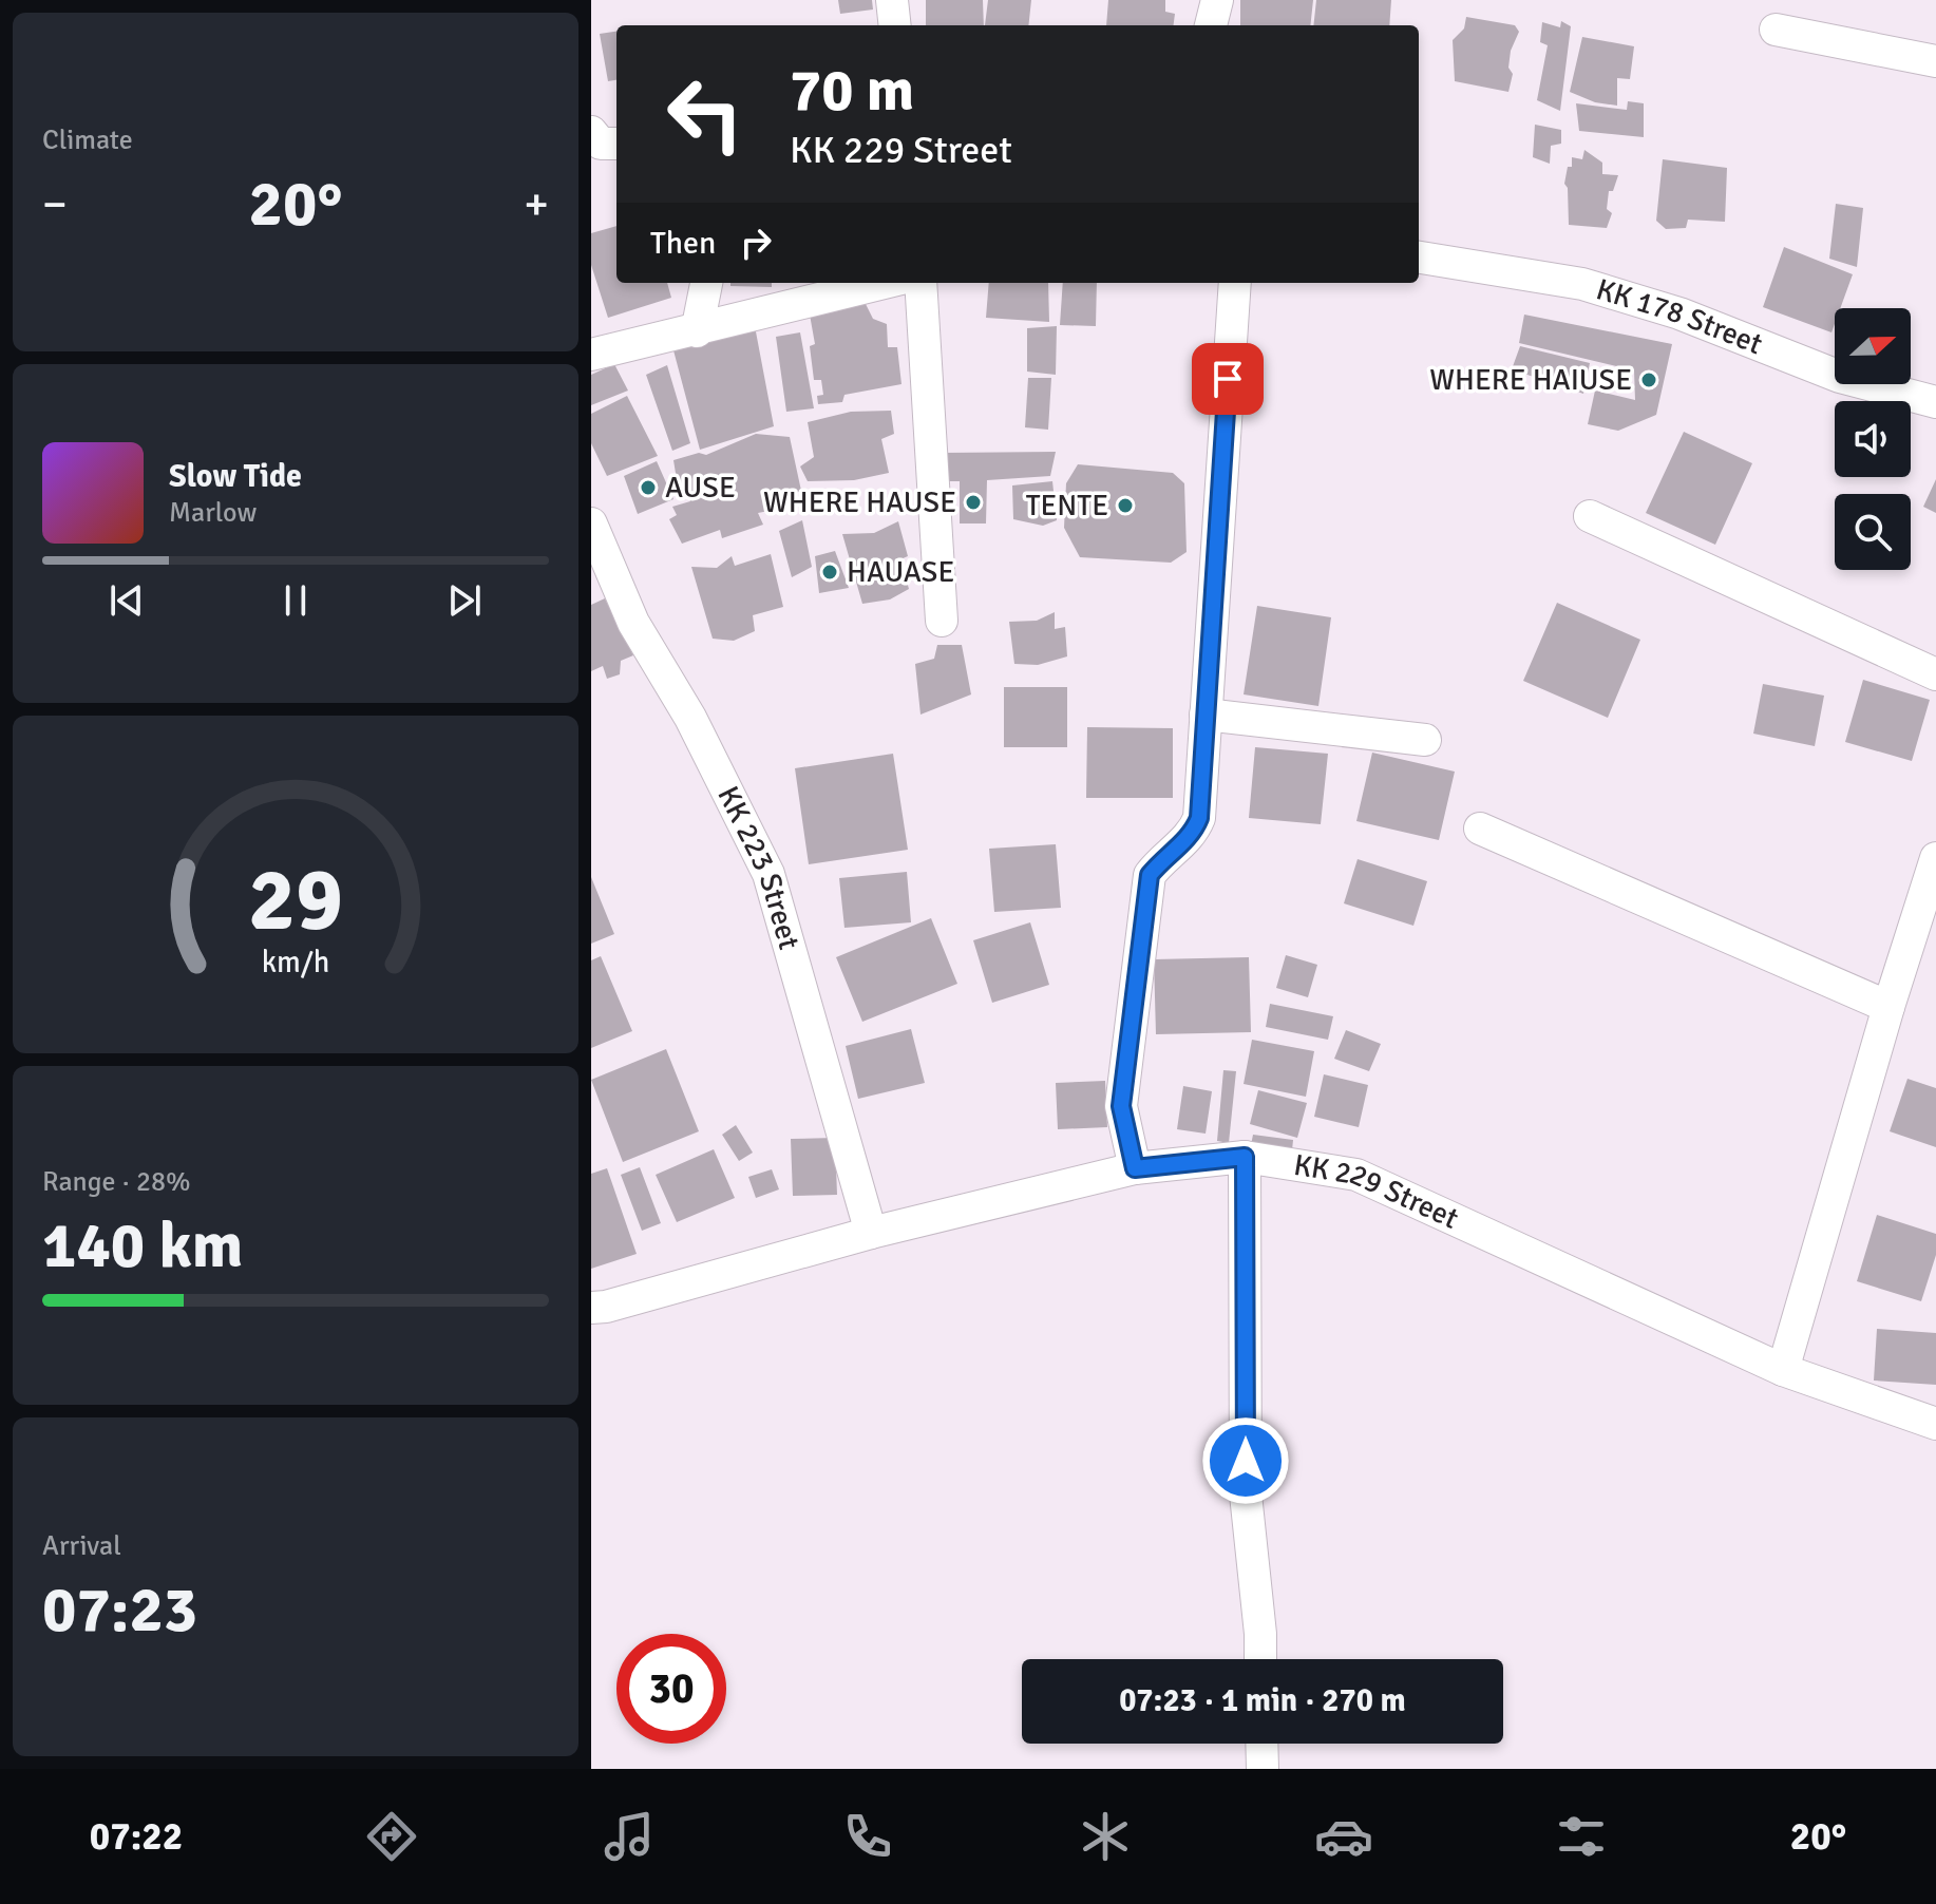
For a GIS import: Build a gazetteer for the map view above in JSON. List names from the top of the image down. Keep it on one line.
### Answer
{"streets":{"street":["KK 178 Street","KK 223 Street","KK 229 Street"]},"crossings":[["KK 223 Street","KK 229 Street"]],"places":["WHERE HAIUSE","AUSE","WHERE HAUSE","TENTE","HAUASE"],"north":"right","page":{"tile":["Climate",["Range · 28%","140 km"],["Arrival","07:23"]],"turn":["70 m","KK 229 Street"],"heat":["−","20°","+"],"then":"Then","song":["Slow Tide","Marlow"],"limit":"30","trip":"07:23 · 1 min · 270 m","tabs":["07:22","20°"],"gauge":["29","km/h"]}}
